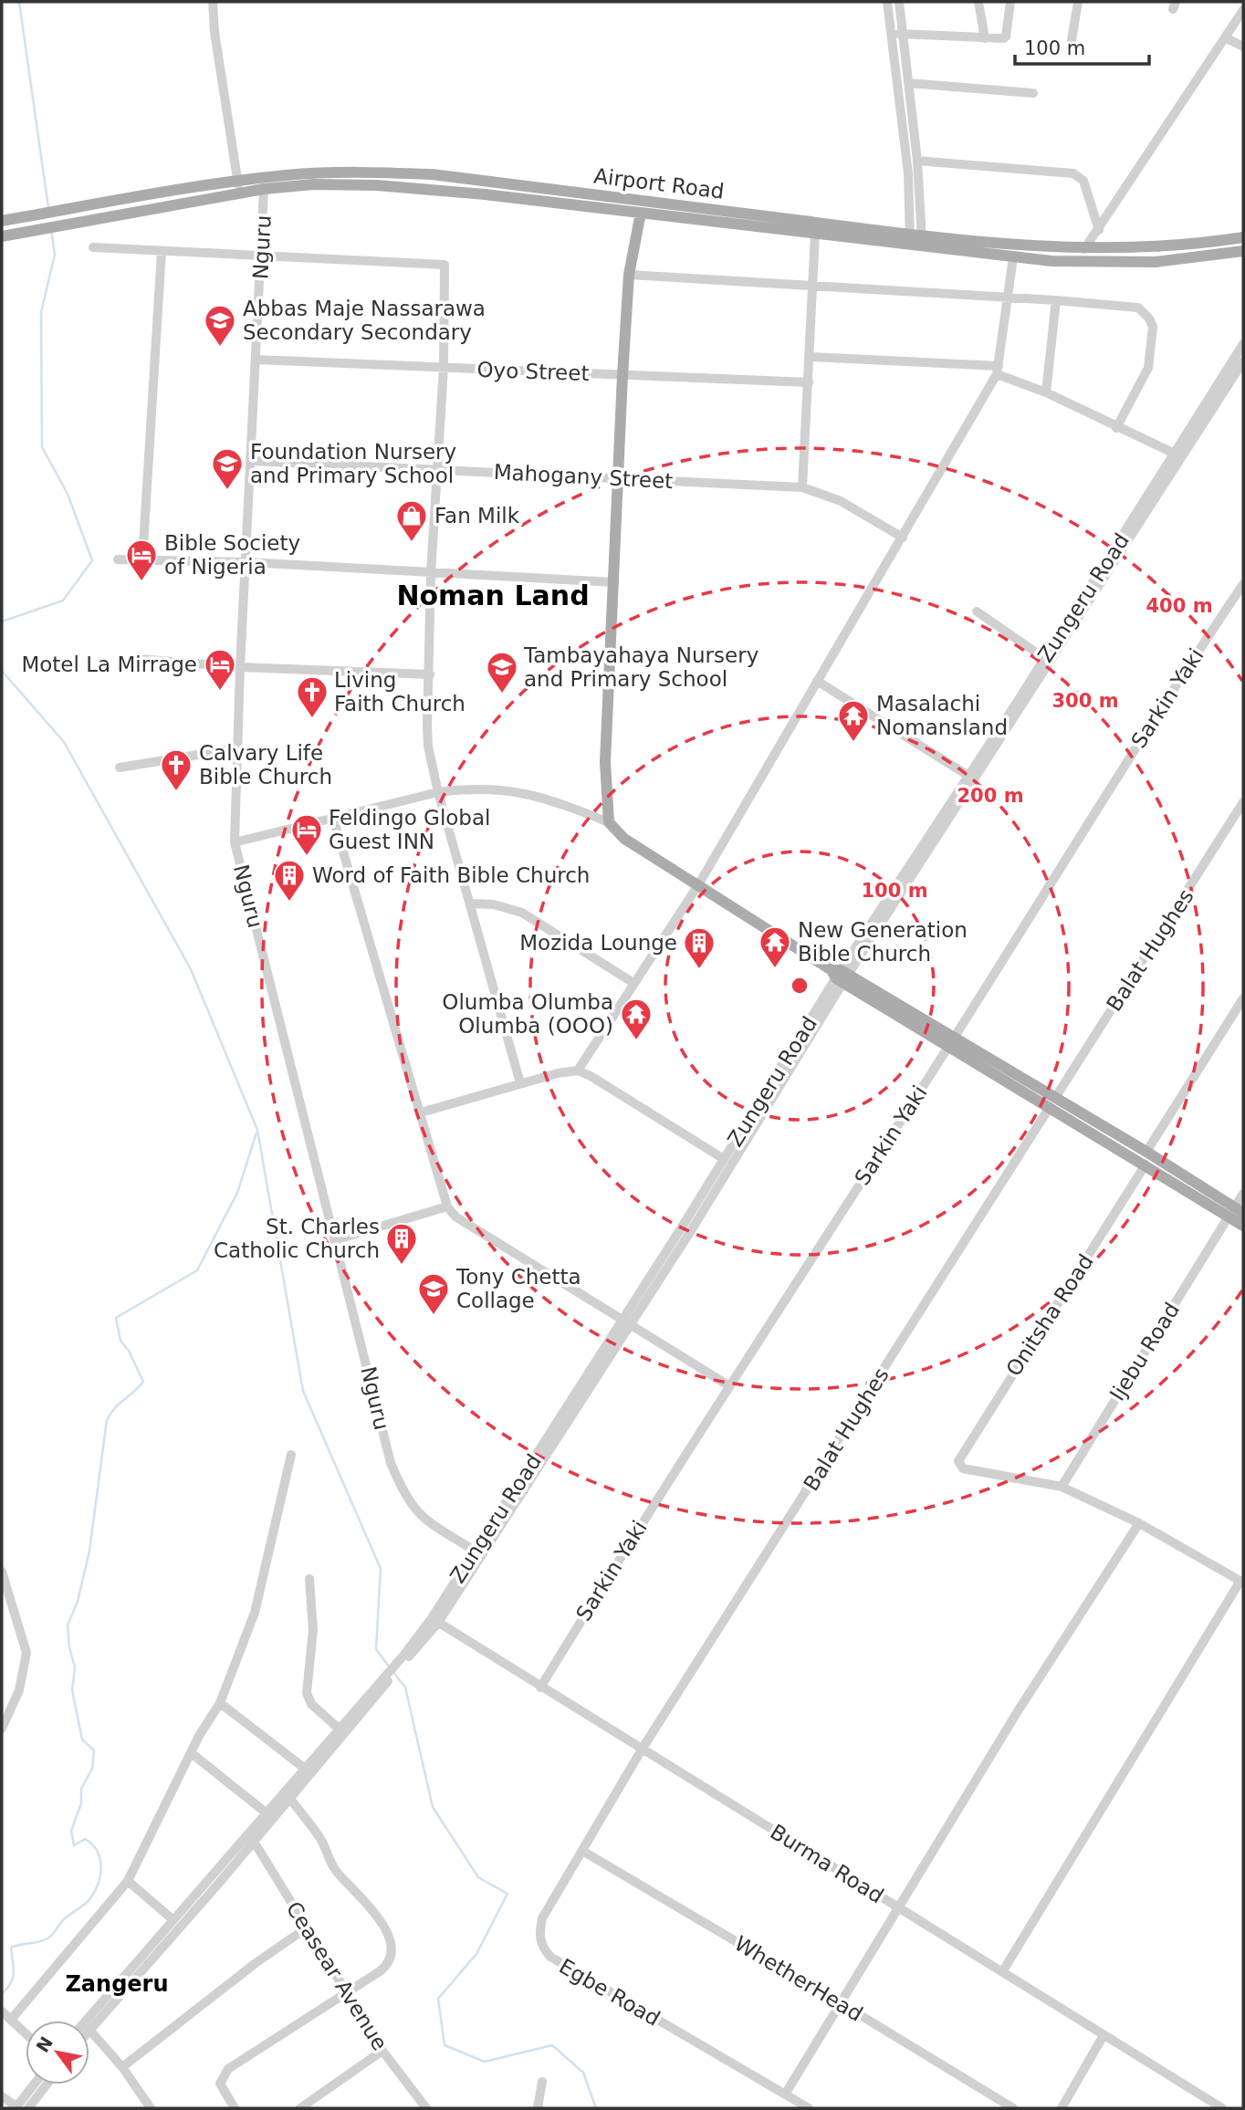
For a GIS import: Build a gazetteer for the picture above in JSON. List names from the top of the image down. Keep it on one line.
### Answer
{"streets":{"main road":["Airport Road"],"street":["Nguru","Oyo Street","Mahogany Street","Zungeru Road","Sarkin Yaki","Balat Hughes","Onitsha Road","Ijebu Road","Burma Road","Ceasear Avenue","WhetherHead","Egbe Road"]},"crossings":[["Airport Road","Nguru"],["Nguru","Oyo Street"],["Nguru","Mahogany Street"],["Nguru","Zungeru Road"],["Zungeru Road","Burma Road"],["Sarkin Yaki","Burma Road"],["Balat Hughes","Burma Road"],["Balat Hughes","Egbe Road"],["Onitsha Road","Ijebu Road"],["Burma Road","Egbe Road"],["WhetherHead","Egbe Road"]],"districts":["Noman Land","Zangeru"],"places":{"school or university":["Abbas Maje Nassarawa Secondary Secondary","Foundation Nursery and Primary School","Tambayahaya Nursery and Primary School","Tony Chetta Collage"],"shop":["Fan Milk"],"hotel":["Bible Society of Nigeria","Motel La Mirrage","Feldingo Global Guest INN"],"church":["Living Faith Church","Calvary Life Bible Church"],"temple":["Masalachi Nomansland","New Generation Bible Church","Olumba Olumba Olumba (OOO)"],"building":["Word of Faith Bible Church","Mozida Lounge","St. Charles Catholic Church"]},"scale_bar":"100 m","north":"top left","rings":["400 m","300 m","200 m","100 m"]}
